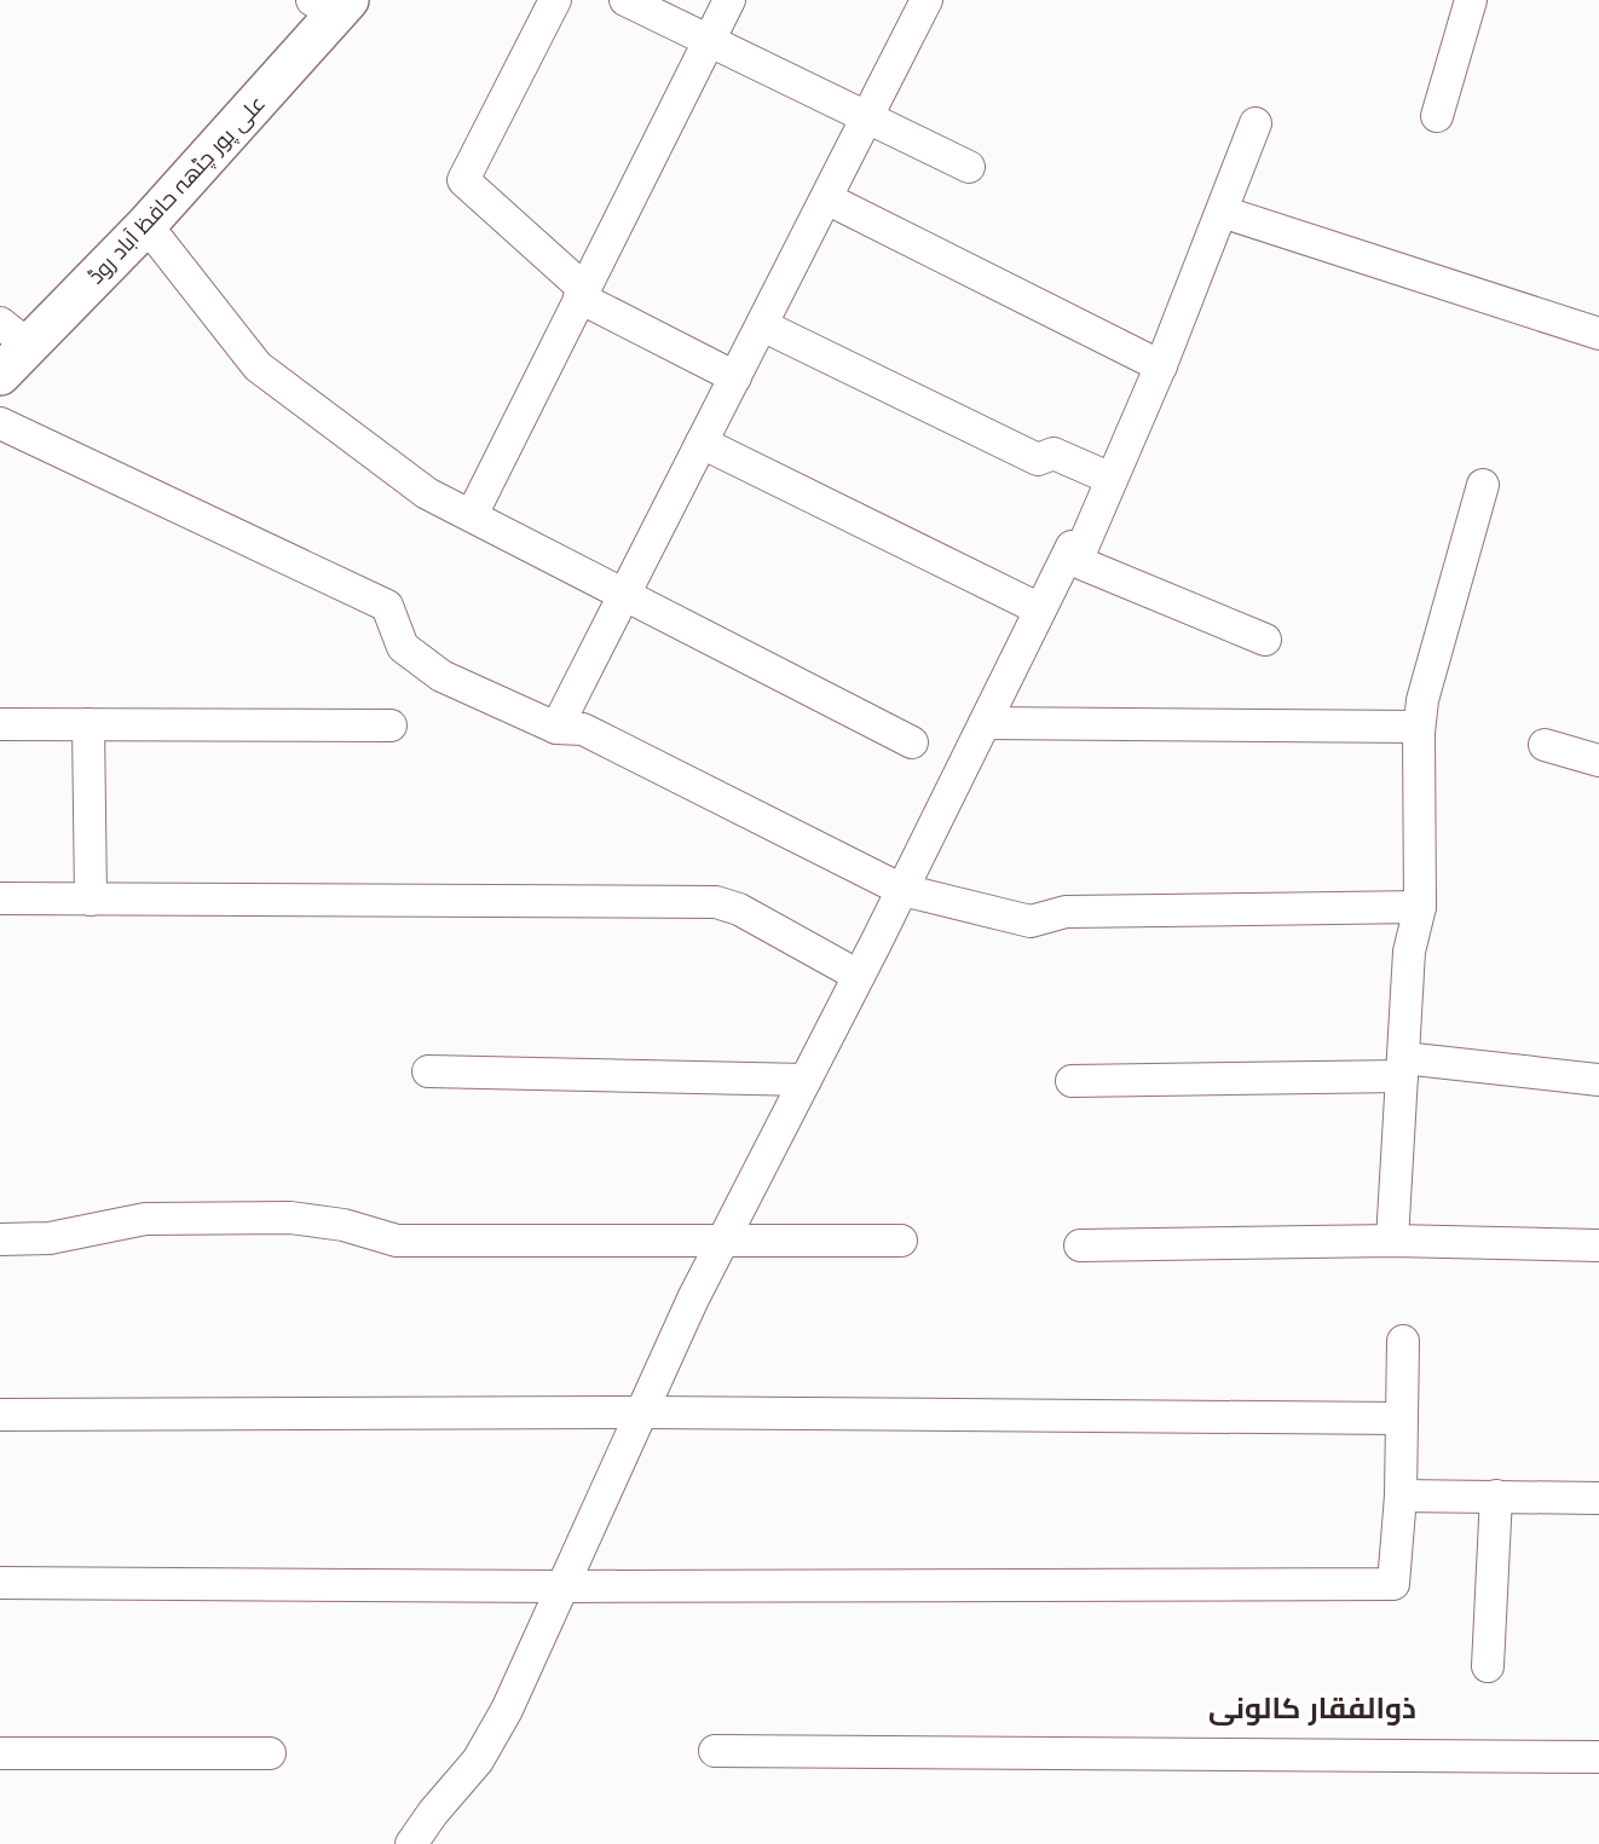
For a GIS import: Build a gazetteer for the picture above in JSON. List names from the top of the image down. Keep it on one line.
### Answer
{"streets":{"main road":["علی پور چٹھہ حافظ آباد روڈ"]},"districts":["ذوالفقار کالونی"]}
